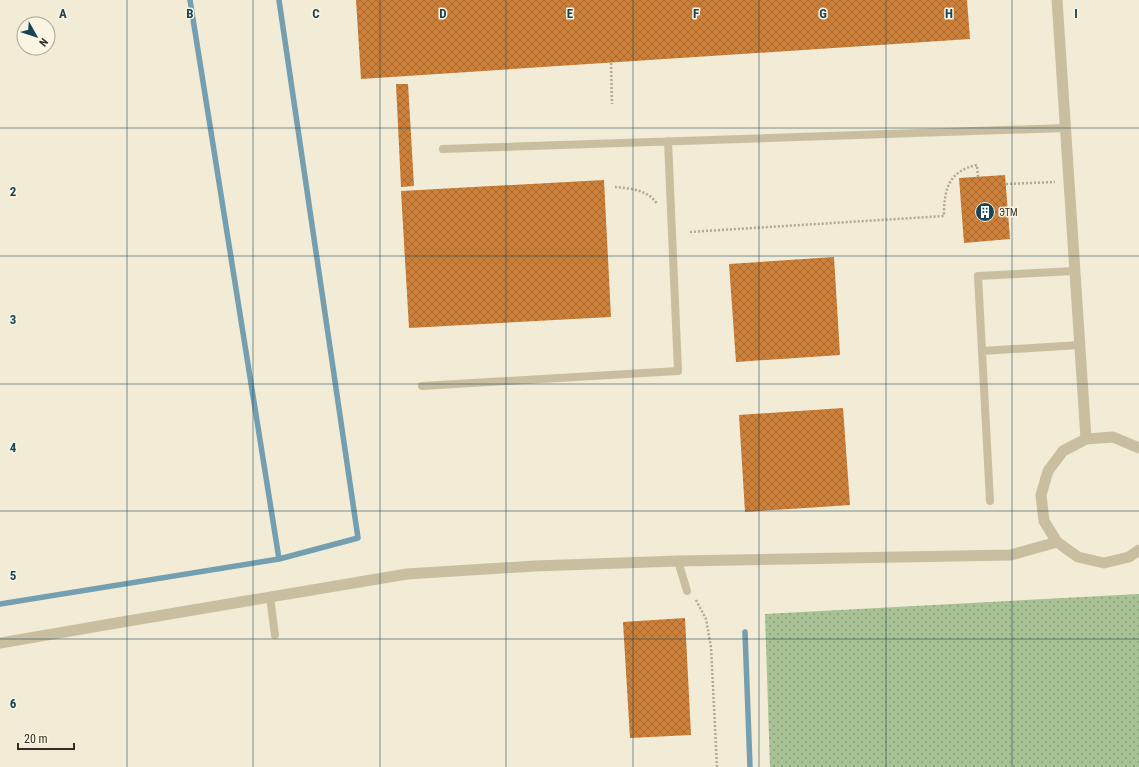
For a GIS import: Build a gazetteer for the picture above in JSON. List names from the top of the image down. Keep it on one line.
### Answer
{"places":{"building":["ЭТМ"]},"scale_bar":"20 m","north":"bottom right","grid":{"columns":["A","B","C","D","E","F","G","H","I"],"rows":["2","3","4","5","6"]}}
